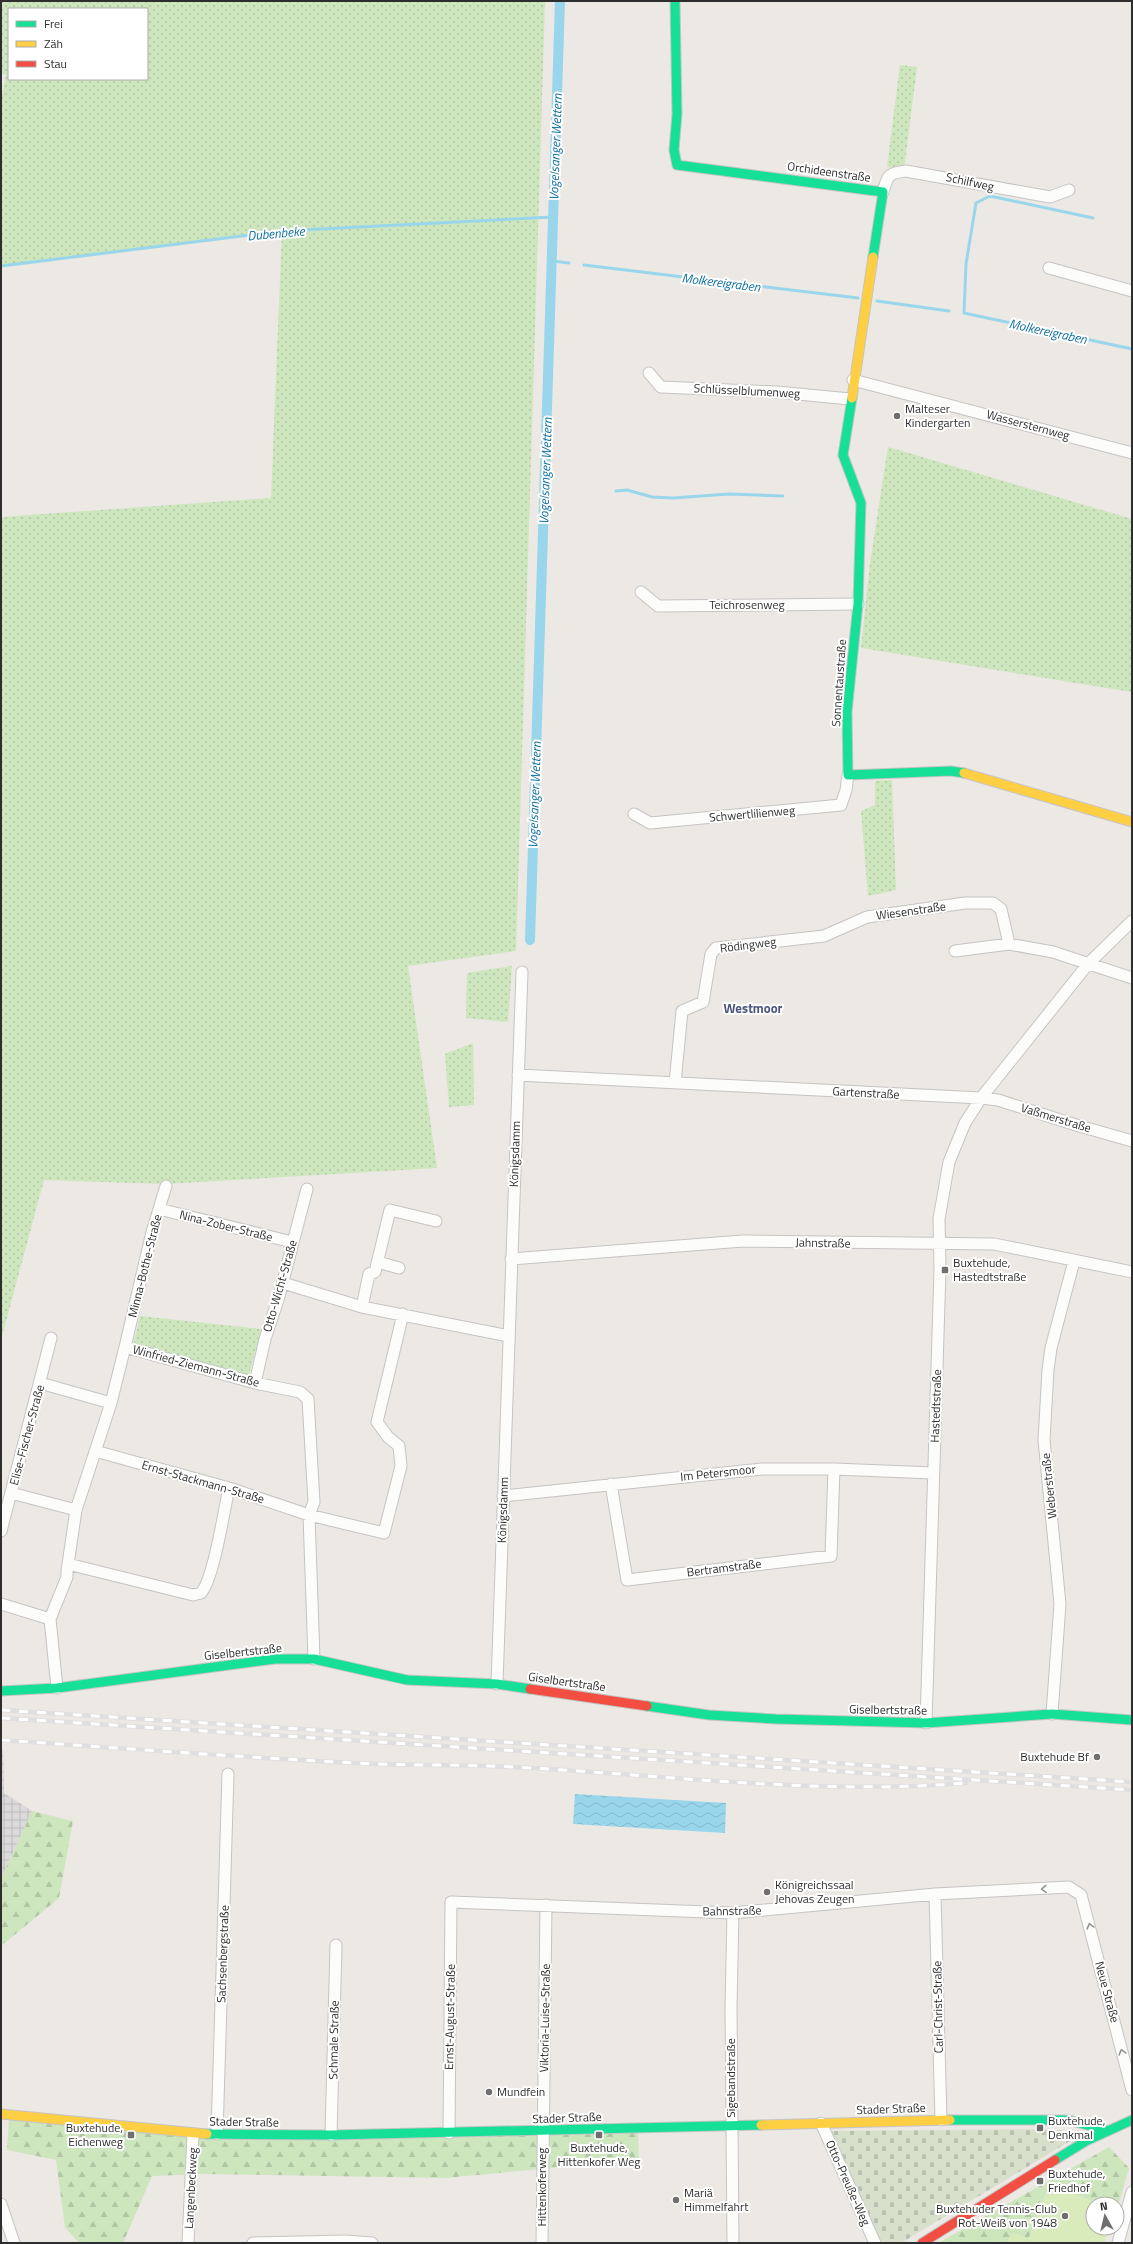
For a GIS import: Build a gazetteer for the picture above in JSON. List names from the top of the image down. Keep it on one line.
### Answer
{"streets":{"street":["Orchideenstraße","Schilfweg","Schlüsselblumenweg","Wassersternweg","Teichrosenweg","Sonnentaustraße","Schwertlilienweg","Wiesenstraße","Rödingweg","Gartenstraße","Vaßmerstraße","Königsdamm","Nina-Zober-Straße","Jahnstraße","Minna-Bothe-Straße","Otto-Wicht-Straße","Winfried-Ziemann-Straße","Hastedtstraße","Elise-Fischer-Straße","Im Petersmoor","Ernst-Stackmann-Straße","Weberstraße","Bertramstraße","Giselbertstraße","Bahnstraße","Sachsenbergstraße","Neue Straße","Carl-Christ-Straße","Ernst-August-Straße","Viktoria-Luise-Straße","Schmale Straße","Sigebandstraße","Stader Straße","Otto-Preuße-Weg","Hittenkoferweg","Langenbeckweg"]},"crossings":[["Orchideenstraße","Schilfweg"],["Orchideenstraße","Schlüsselblumenweg"],["Orchideenstraße","Wassersternweg"],["Orchideenstraße","Sonnentaustraße"],["Teichrosenweg","Sonnentaustraße"],["Sonnentaustraße","Schwertlilienweg"],["Wiesenstraße","Rödingweg"],["Rödingweg","Gartenstraße"],["Gartenstraße","Vaßmerstraße"],["Gartenstraße","Königsdamm"],["Gartenstraße","Hastedtstraße"],["Vaßmerstraße","Hastedtstraße"],["Königsdamm","Jahnstraße"],["Königsdamm","Im Petersmoor"],["Königsdamm","Giselbertstraße"],["Nina-Zober-Straße","Minna-Bothe-Straße"],["Nina-Zober-Straße","Otto-Wicht-Straße"],["Jahnstraße","Hastedtstraße"],["Jahnstraße","Weberstraße"],["Minna-Bothe-Straße","Winfried-Ziemann-Straße"],["Otto-Wicht-Straße","Winfried-Ziemann-Straße"],["Winfried-Ziemann-Straße","Ernst-Stackmann-Straße"],["Winfried-Ziemann-Straße","Giselbertstraße"],["Hastedtstraße","Im Petersmoor"],["Hastedtstraße","Giselbertstraße"],["Im Petersmoor","Bertramstraße"],["Weberstraße","Giselbertstraße"],["Bahnstraße","Neue Straße"],["Bahnstraße","Carl-Christ-Straße"],["Bahnstraße","Ernst-August-Straße"],["Bahnstraße","Viktoria-Luise-Straße"],["Bahnstraße","Sigebandstraße"],["Sachsenbergstraße","Stader Straße"],["Carl-Christ-Straße","Stader Straße"],["Ernst-August-Straße","Stader Straße"],["Viktoria-Luise-Straße","Stader Straße"],["Viktoria-Luise-Straße","Hittenkoferweg"],["Schmale Straße","Stader Straße"],["Sigebandstraße","Stader Straße"],["Stader Straße","Otto-Preuße-Weg"],["Stader Straße","Hittenkoferweg"],["Stader Straße","Langenbeckweg"]],"one_way":["Neue Straße"],"districts":["Westmoor"],"water":["Vogelsanger Wettern","Dubenbeke","Molkereigraben"],"places":{"other":["Malteser Kindergarten","Buxtehude Bf","Königreichssaal Jehovas Zeugen","Mundfein","Mariä Himmelfahrt","Buxtehuder Tennis-Club Rot-Weiß von 1948"],"transit":["Buxtehude, Hastedtstraße","Buxtehude, Denkmal","Buxtehude, Eichenweg","Buxtehude, Hittenkofer Weg","Buxtehude, Friedhof"]},"legend":["Frei","Zäh","Stau"],"north":"top"}
